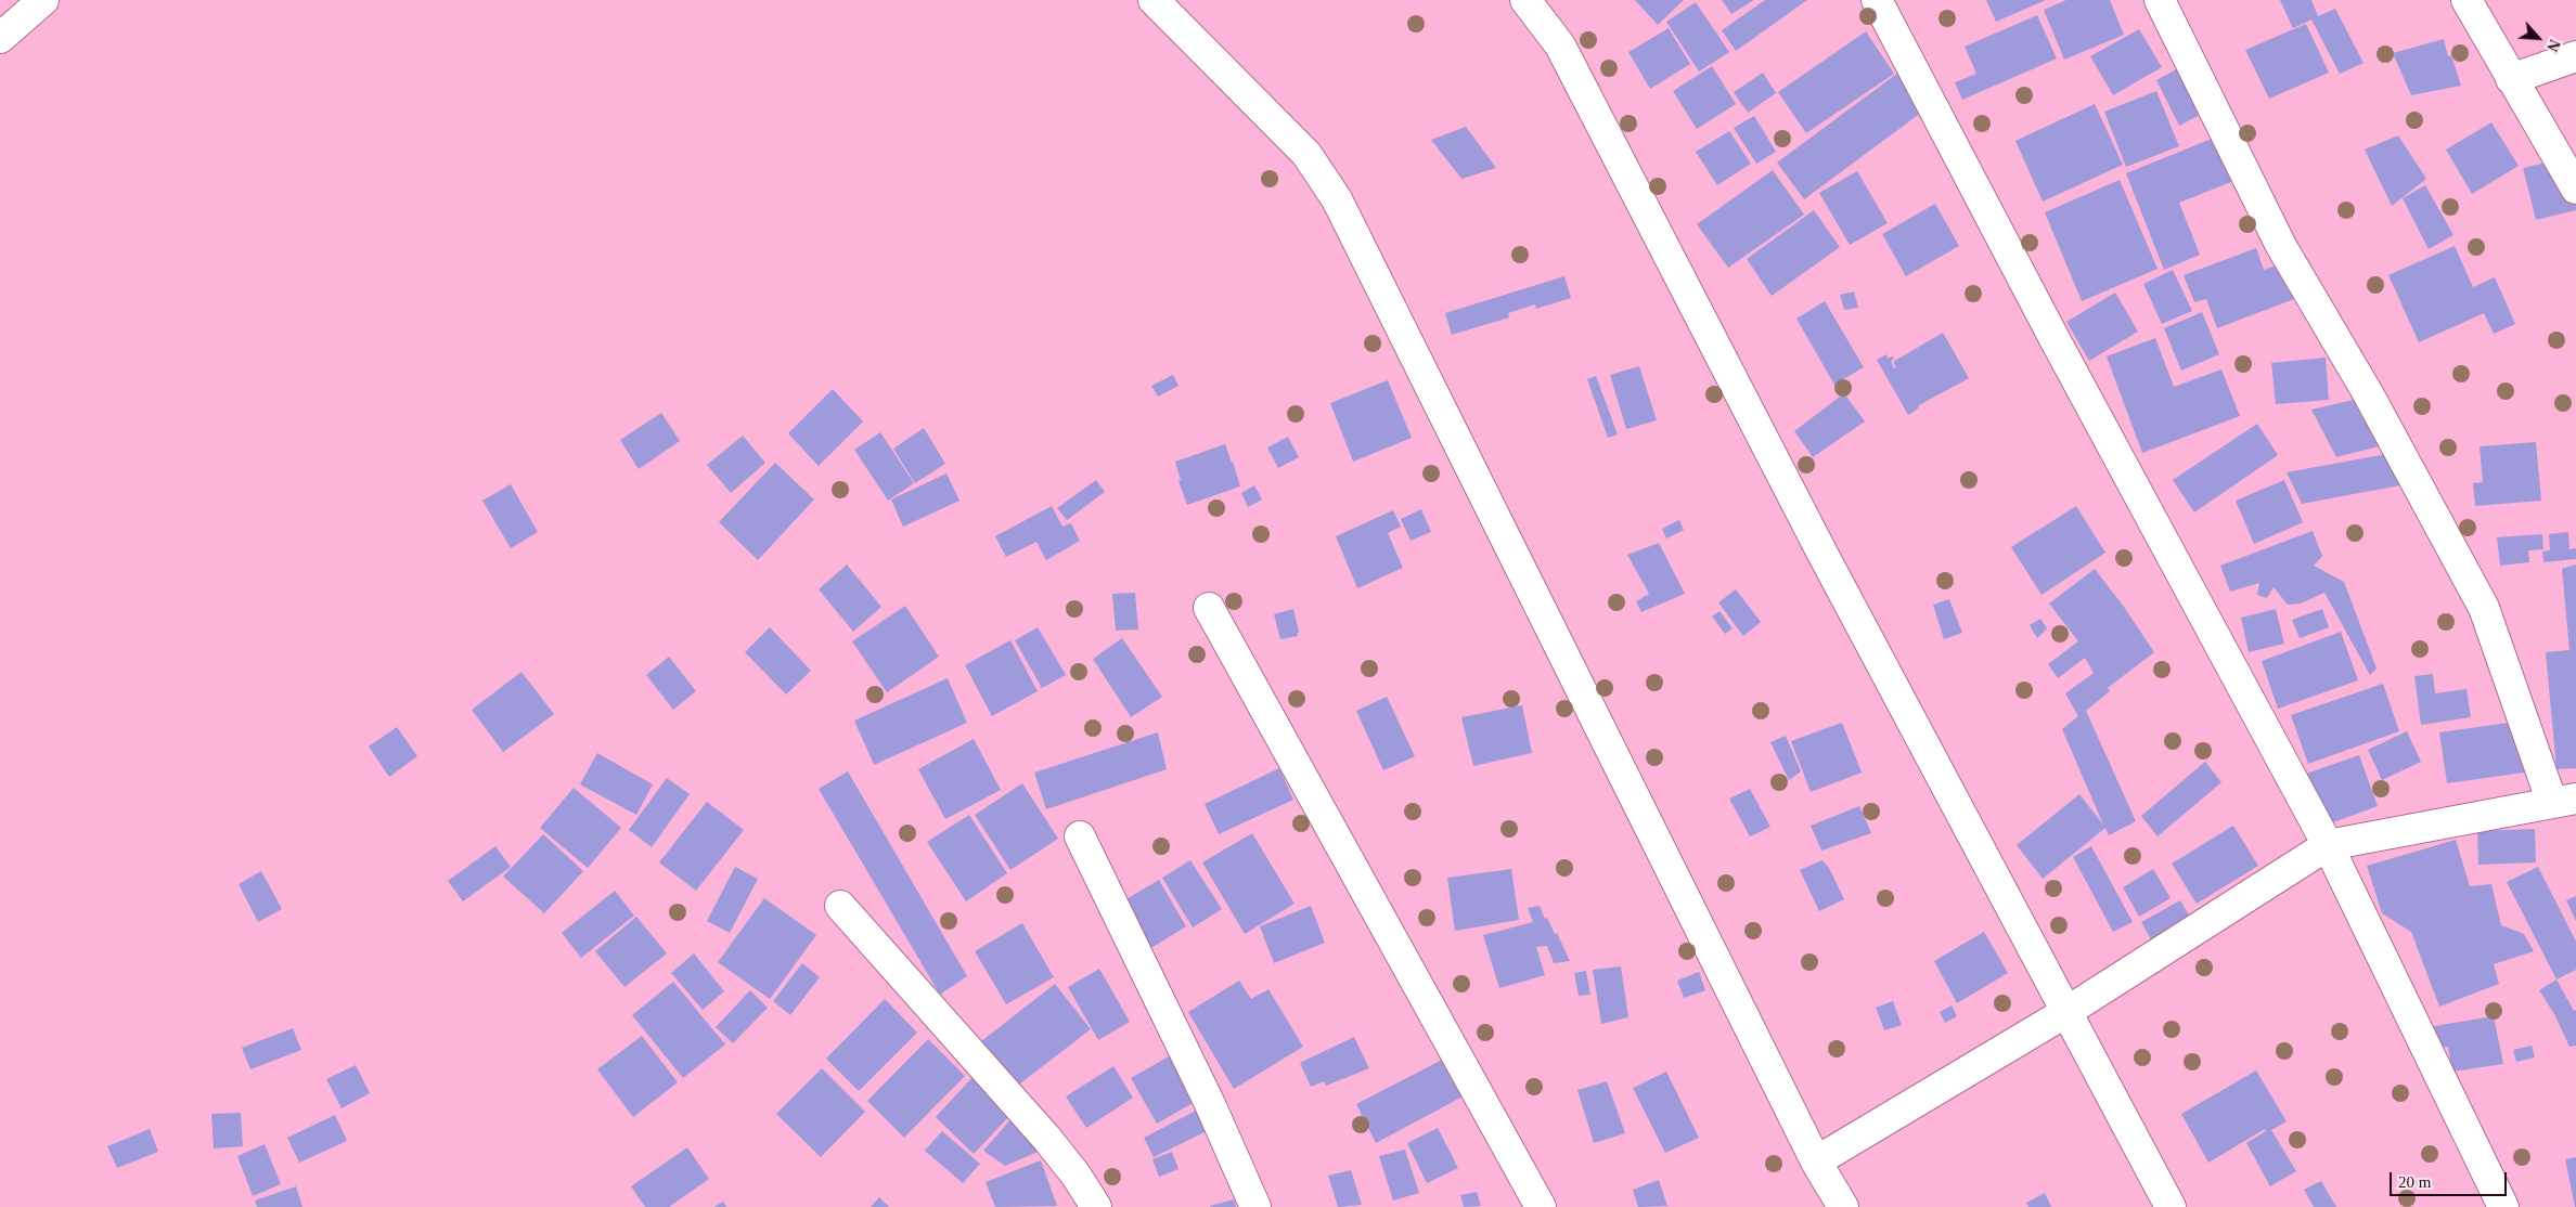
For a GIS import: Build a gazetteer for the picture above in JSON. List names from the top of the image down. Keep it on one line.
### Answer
{"scale_bar":"20 m","north":"bottom right"}
